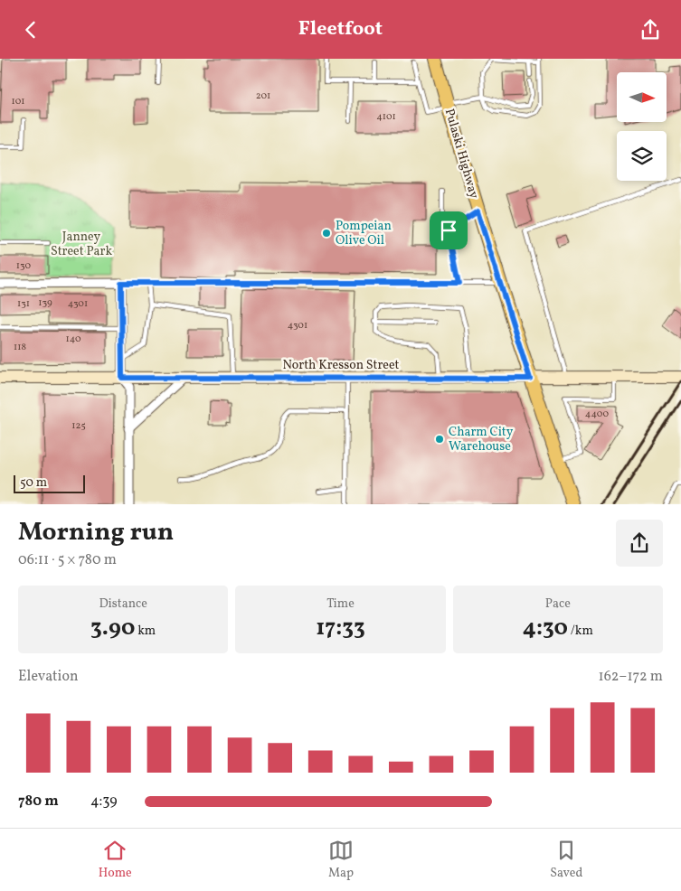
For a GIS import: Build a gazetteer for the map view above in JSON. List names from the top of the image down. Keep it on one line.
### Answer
{"streets":{"main road":["Pulaski Highway"],"street":["North Kresson Street"]},"crossings":[["Pulaski Highway","North Kresson Street"]],"parks":["Janney Street Park"],"places":["Pompeian Olive Oil","Charm City Warehouse"],"house_numbers":["201","101","4101","130","139","131","4301","4301","140","118","4400","125"],"scale_bar":"50 m","north":"right","page":{"header":"Fleetfoot","scale":"50 m","heading":["Morning run","06:11 · 5 × 780 m"],"stats":[["Distance","3.90 km"],["Time","17:33"],["Pace","4:30 /km"]],"chart":["Elevation","162–172 m"],"list":[{"name":"780 m","note":"4:39"}],"tabs":["Home","Map","Saved"]}}
